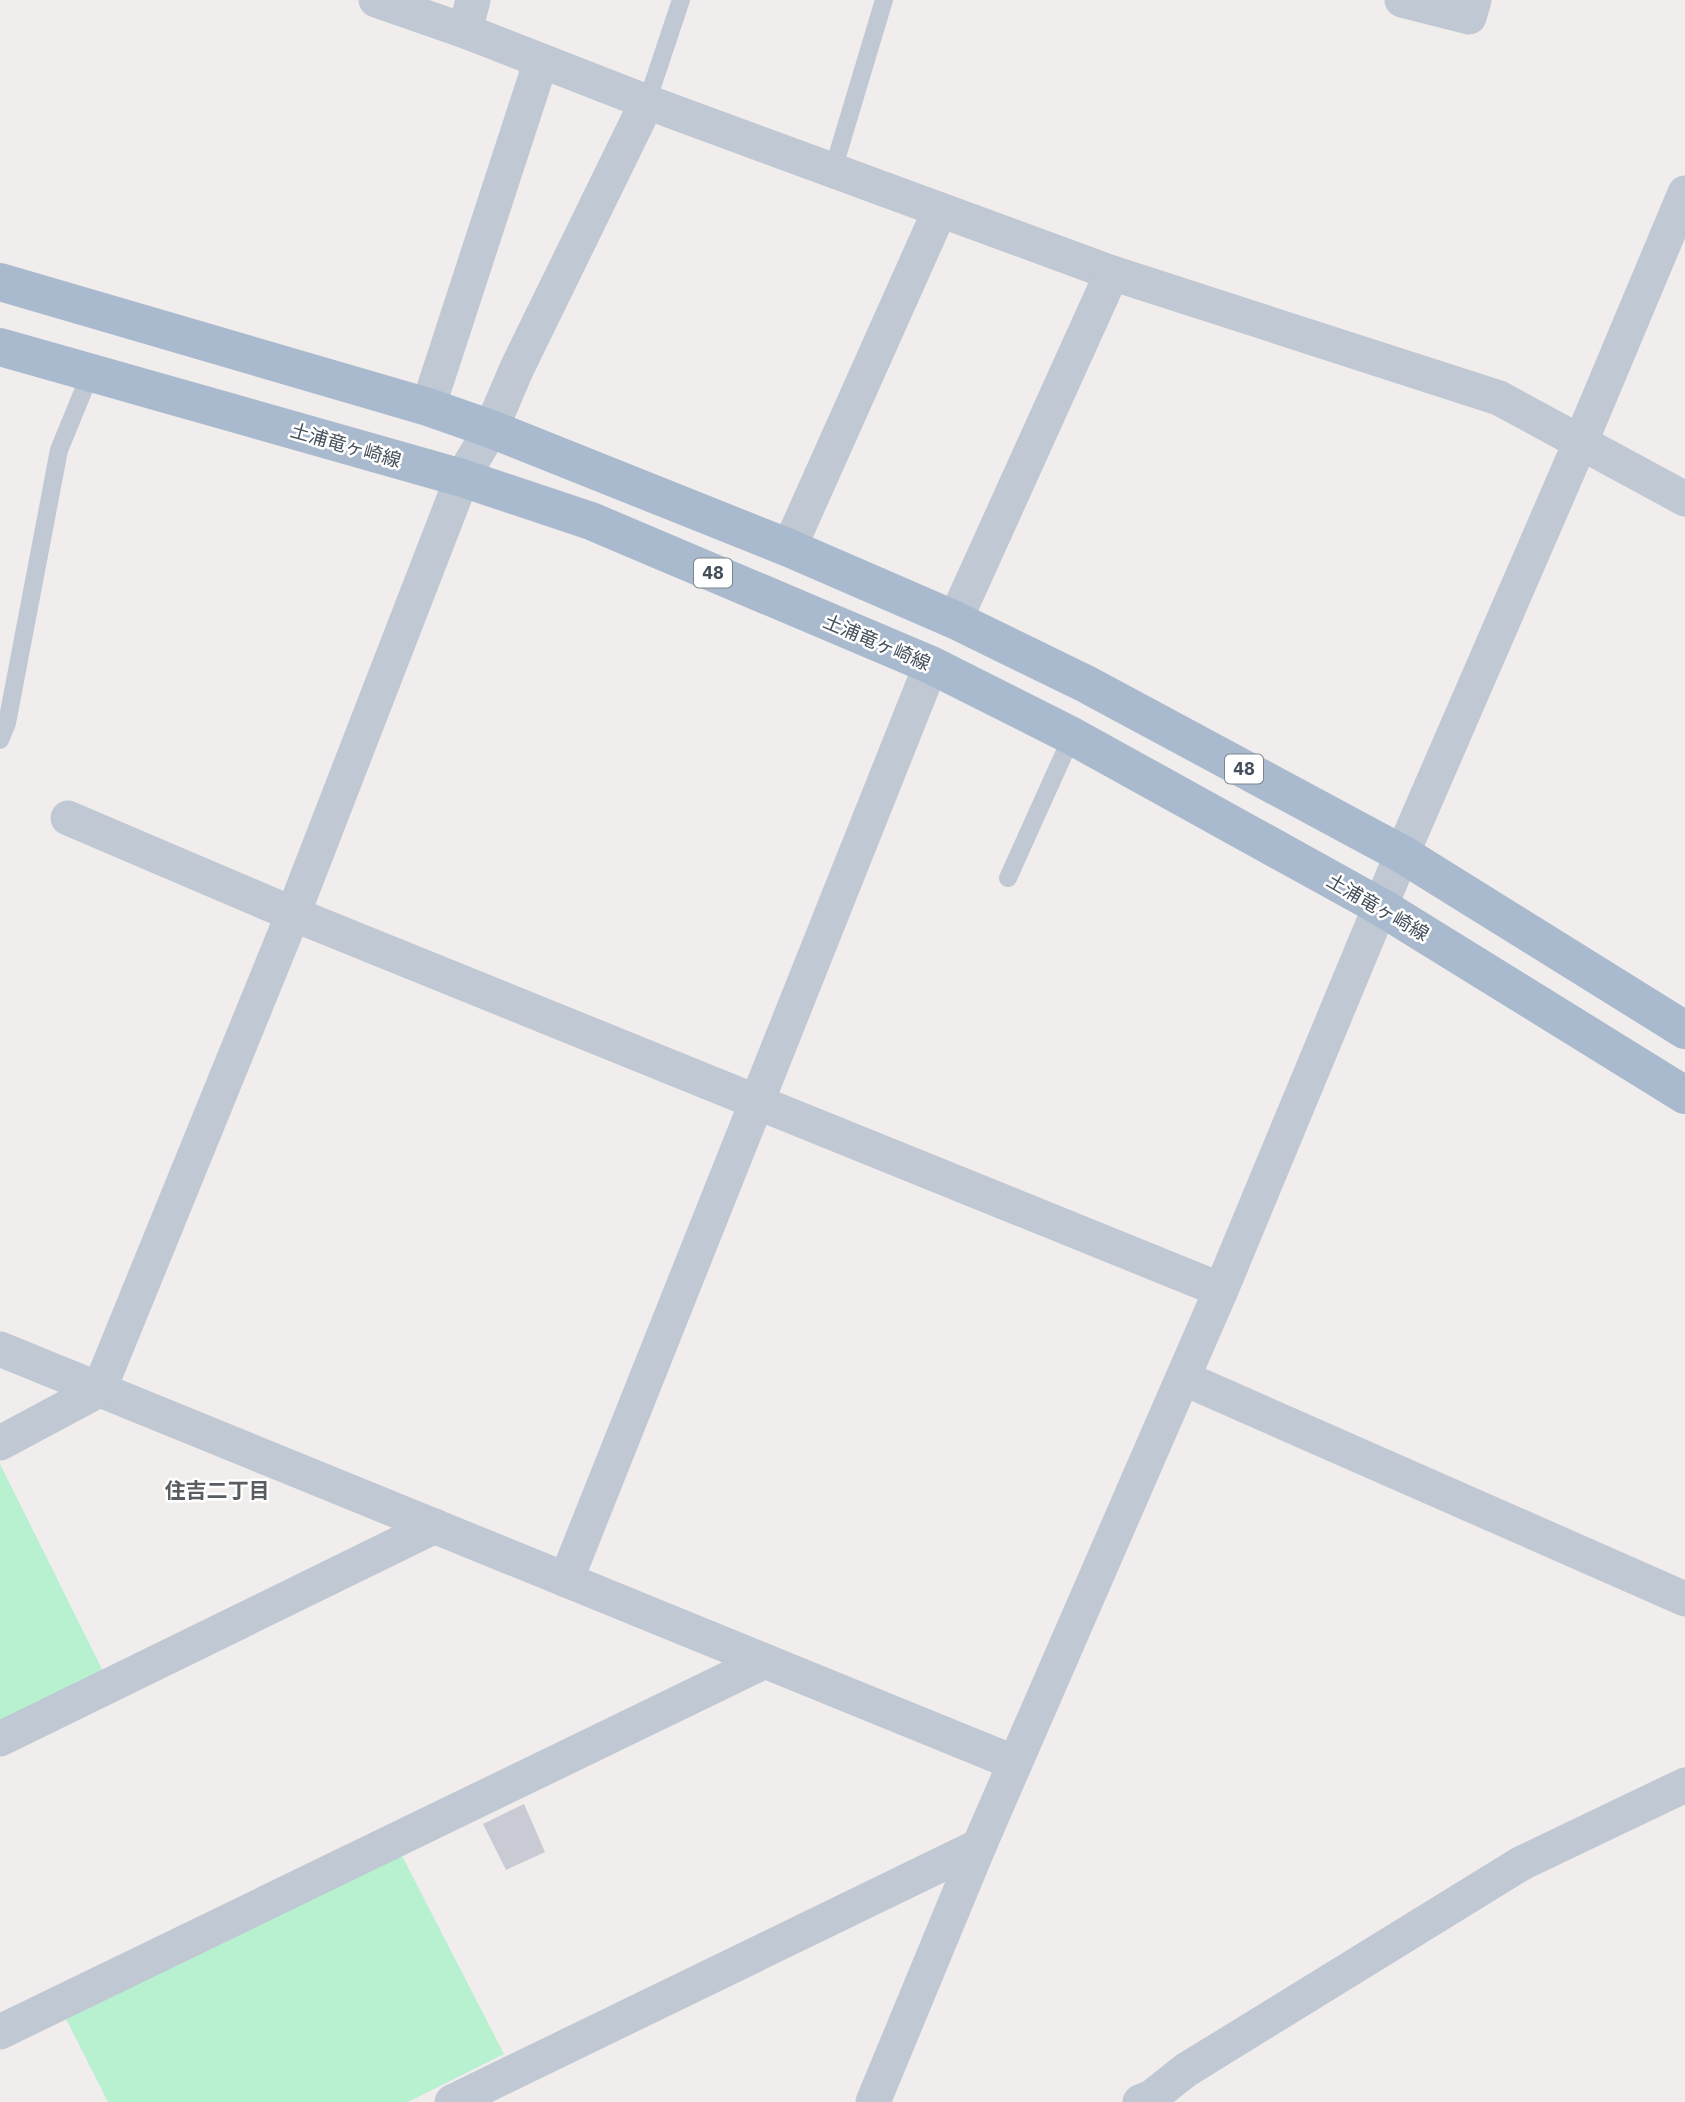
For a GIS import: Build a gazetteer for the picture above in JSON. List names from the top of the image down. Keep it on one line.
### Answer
{"streets":{"main road":["土浦竜ヶ崎線","48"]},"districts":["住吉二丁目"]}
